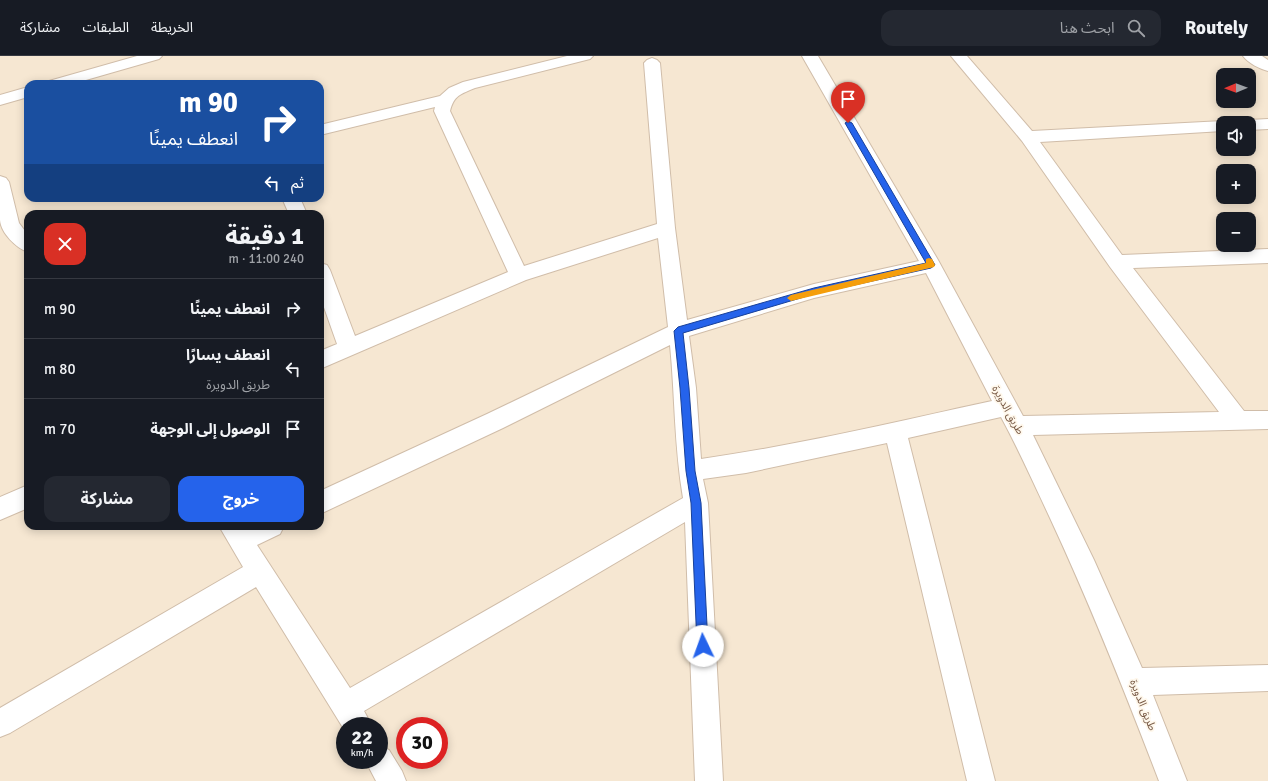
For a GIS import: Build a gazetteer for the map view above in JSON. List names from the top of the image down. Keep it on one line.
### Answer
{"streets":{"street":["طريق الدويرة"]},"north":"left","page":{"header":"Routely","search":"ابحث هنا","nav":["الخريطة","الطبقات","مشاركة"],"map_buttons":["+","−"],"turn":["90 m","انعطف يمينًا"],"then":"ثم","heading":["1 دقيقة","240 m · 11:00"],"list":[{"name":"انعطف يمينًا","value":"90 m"},{"name":"انعطف يسارًا","note":"طريق الدويرة","value":"80 m"},{"name":"الوصول إلى الوجهة","value":"70 m"}],"buttons":["خروج","مشاركة"],"speed":"22 km/h","limit":"30"}}
